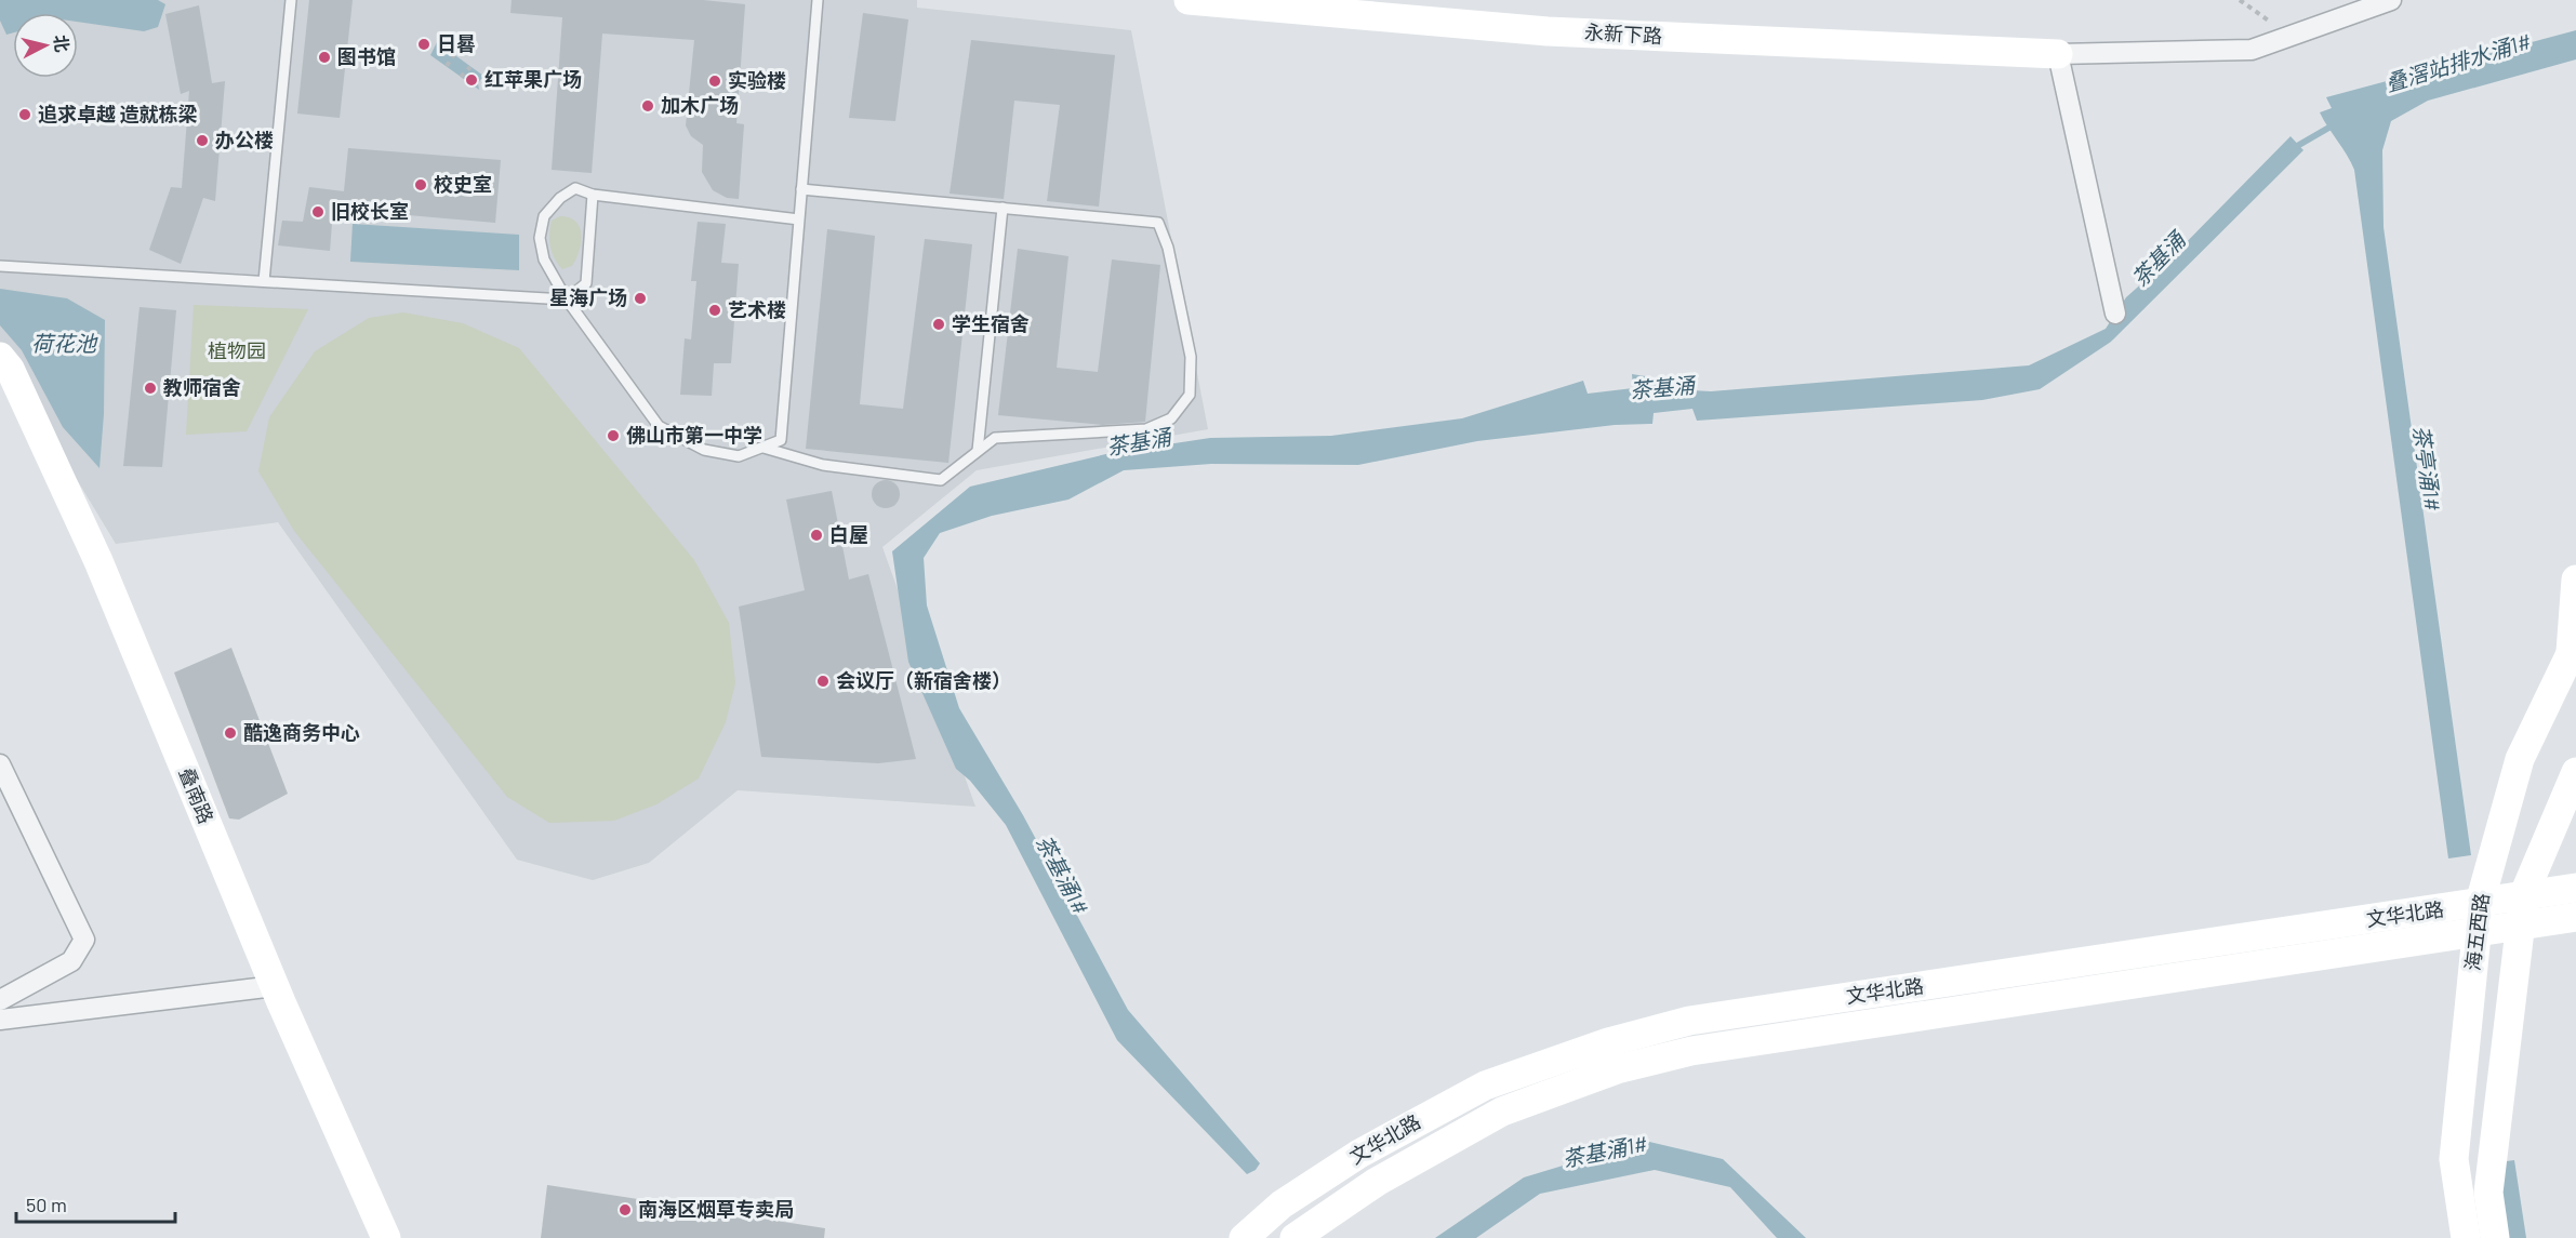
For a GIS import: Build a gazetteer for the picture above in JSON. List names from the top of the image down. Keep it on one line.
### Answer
{"streets":{"main road":["永新下路","叠南路","文华北路","海五西路"]},"crossings":[["文华北路","海五西路"]],"water":["叠滘站排水涌1#","茶基涌","荷花池","茶亭涌1#","茶基涌1#"],"parks":["植物园"],"places":["日晷","图书馆","红苹果广场","实验楼","加木广场","追求卓越 造就栋梁","办公楼","校史室","旧校长室","星海广场","艺术楼","学生宿舍","教师宿舍","佛山市第一中学","白屋","会议厅（新宿舍楼）","酷逸商务中心","南海区烟草专卖局"],"scale_bar":"50 m","north":"right"}
